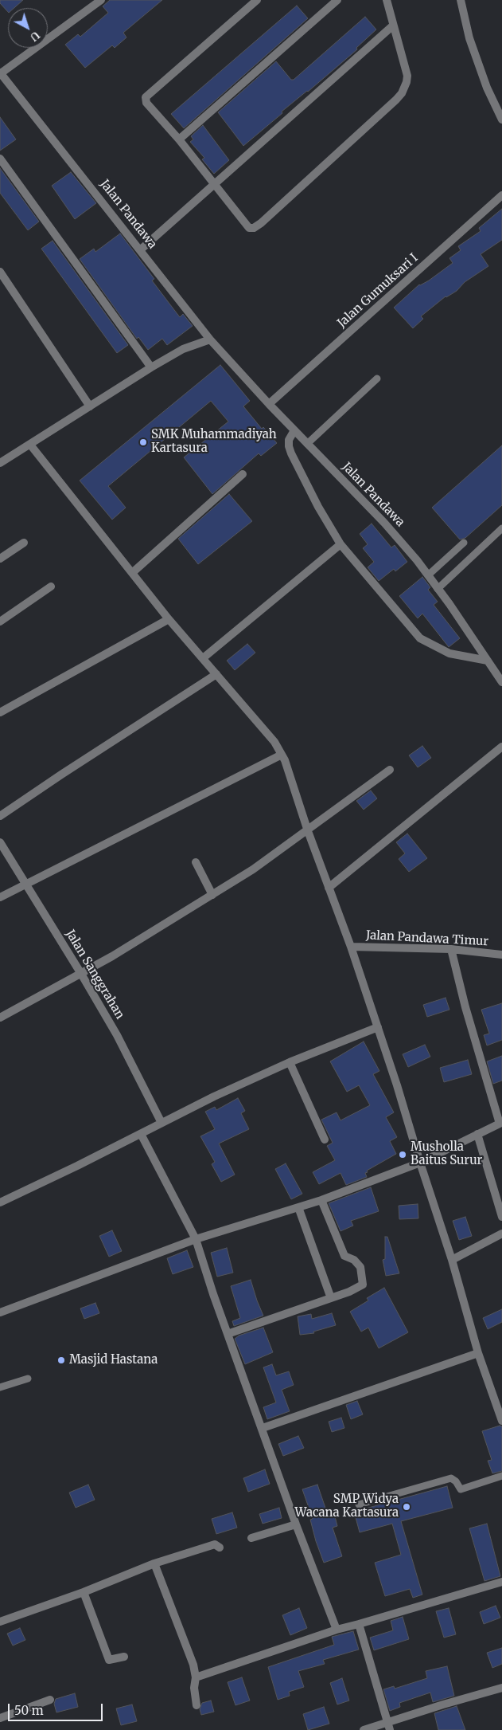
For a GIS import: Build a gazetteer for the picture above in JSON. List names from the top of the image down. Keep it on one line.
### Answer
{"streets":{"street":["Jalan Pandawa","Jalan Gumuksari I","Jalan Pandawa Timur","Jalan Sanggrahan"]},"crossings":[["Jalan Pandawa","Jalan Gumuksari I"]],"places":["SMK Muhammadiyah Kartasura","Musholla Baitus Surur","Masjid Hastana","SMP Widya Wacana Kartasura"],"scale_bar":"50 m","north":"bottom right"}
